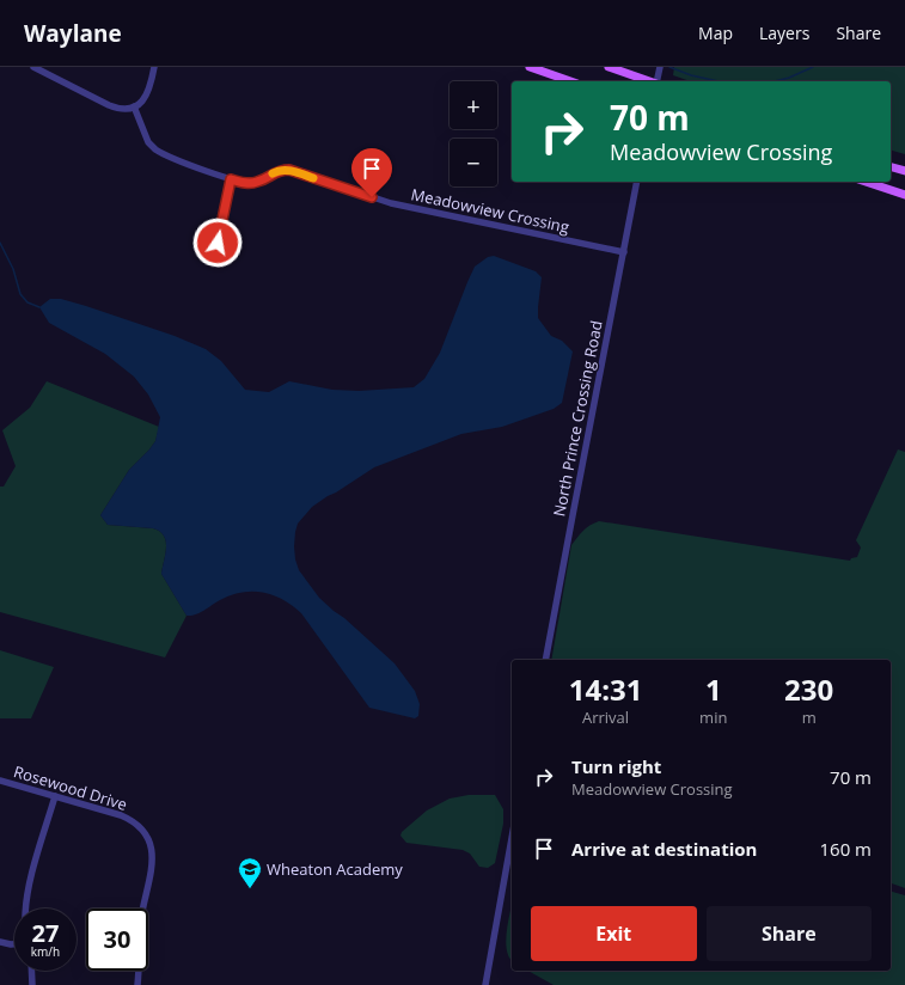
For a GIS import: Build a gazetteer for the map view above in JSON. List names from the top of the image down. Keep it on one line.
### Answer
{"streets":{"street":["Meadowview Crossing","North Prince Crossing Road","Rosewood Drive"]},"crossings":[["Meadowview Crossing","North Prince Crossing Road"]],"places":{"school or university":["Wheaton Academy"]},"page":{"header":"Waylane","nav":["Map","Layers","Share"],"map_buttons":["+","−"],"turn":["70 m","Meadowview Crossing"],"eta":["14:31","Arrival","1","min","230","m"],"list":[{"name":"Turn right","note":"Meadowview Crossing","value":"70 m"},{"name":"Arrive at destination","value":"160 m"}],"buttons":["Exit","Share"],"speed":"27 km/h","limit":"30"}}
